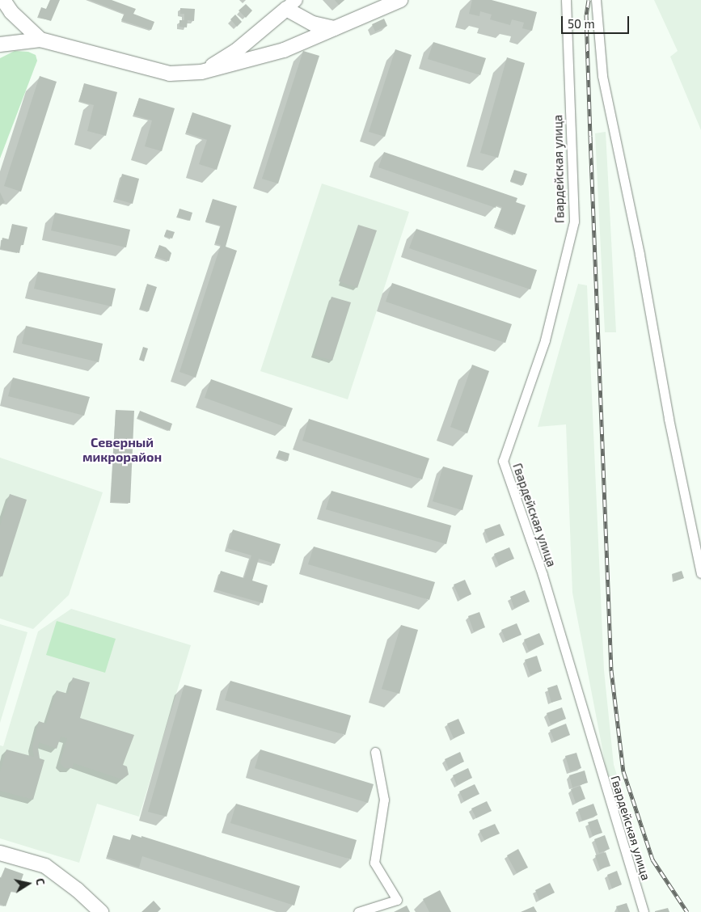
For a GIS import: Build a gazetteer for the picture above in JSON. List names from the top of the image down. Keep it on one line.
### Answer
{"streets":{"street":["Гвардейская улица"]},"districts":["Северный микрорайон"],"scale_bar":"50 m","north":"right"}
